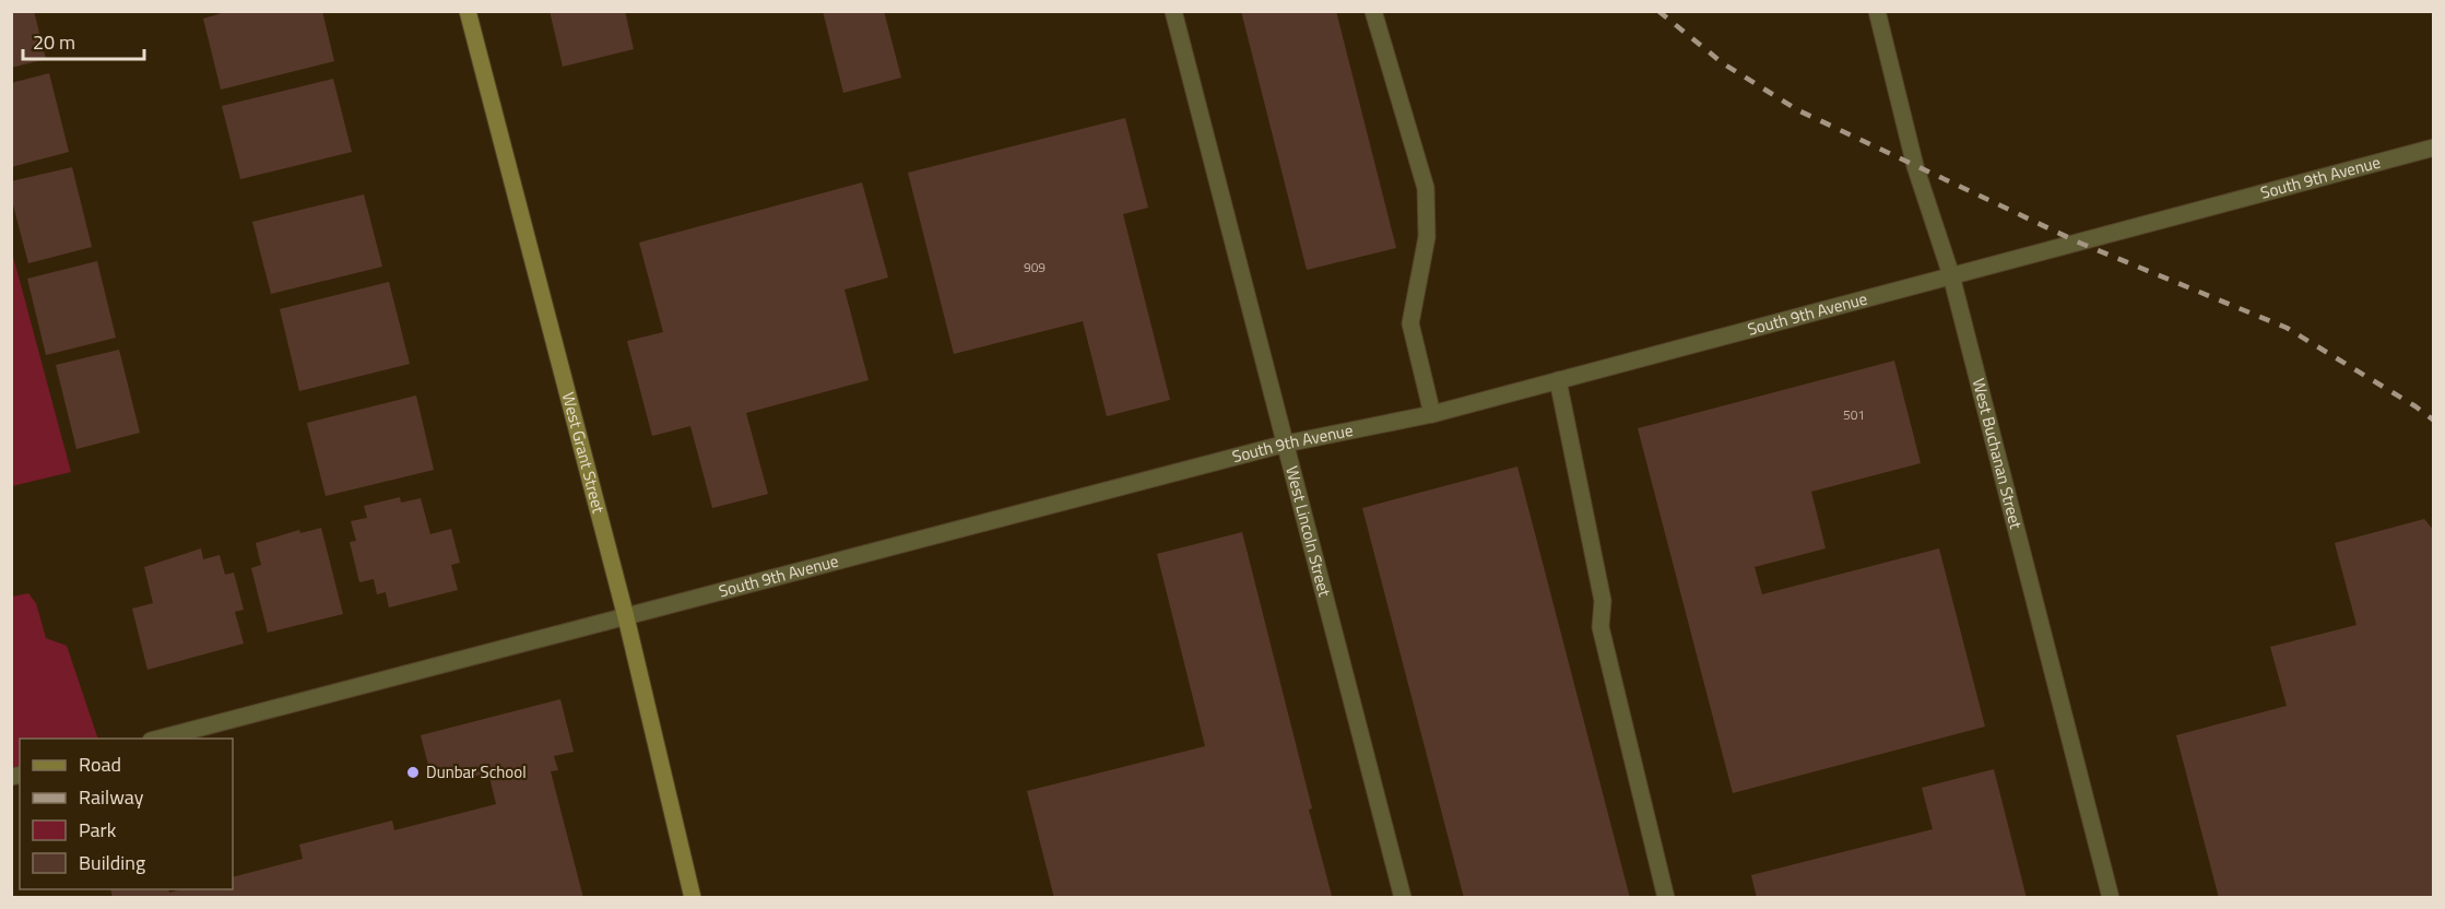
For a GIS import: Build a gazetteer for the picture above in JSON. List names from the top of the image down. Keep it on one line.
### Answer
{"streets":{"main road":["West Grant Street"],"street":["South 9th Avenue","West Buchanan Street","West Lincoln Street"]},"crossings":[["South 9th Avenue","West Grant Street"],["South 9th Avenue","West Buchanan Street"],["South 9th Avenue","West Lincoln Street"]],"places":["Dunbar School"],"house_numbers":["909","501"],"legend":["Road","Railway","Park","Building"],"scale_bar":"20 m"}
